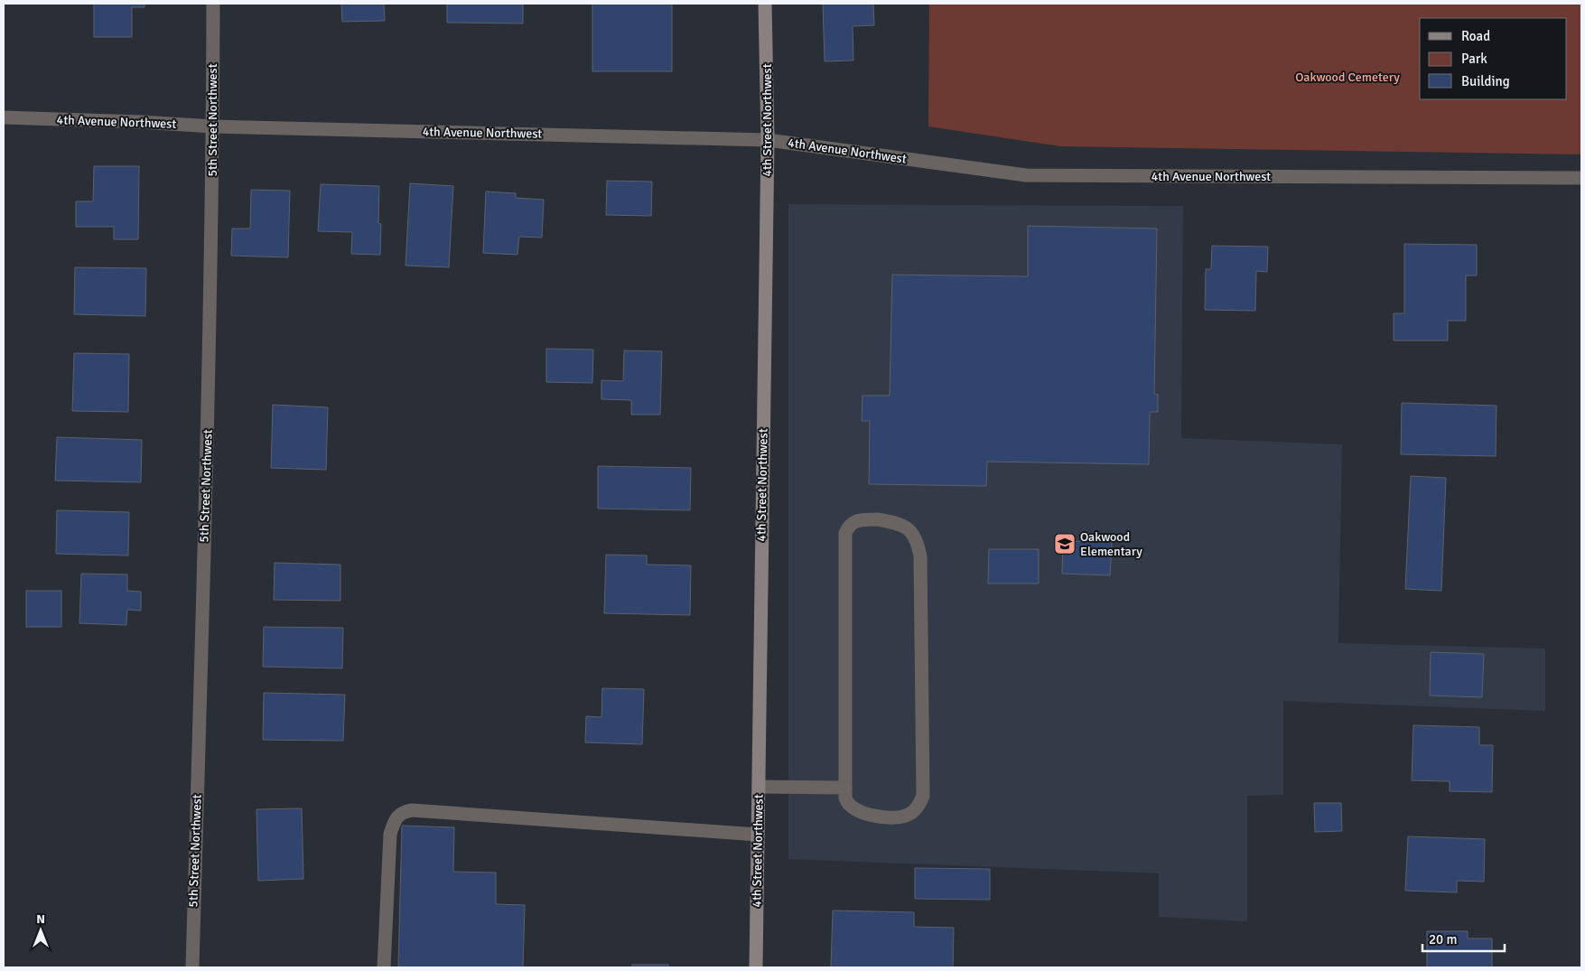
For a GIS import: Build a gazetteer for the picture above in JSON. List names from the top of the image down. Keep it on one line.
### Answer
{"streets":{"main road":["4th Street Northwest"],"street":["5th Street Northwest","4th Avenue Northwest"]},"crossings":[["5th Street Northwest","4th Avenue Northwest"],["4th Street Northwest","4th Avenue Northwest"]],"parks":["Oakwood Cemetery"],"places":{"school or university":["Oakwood Elementary"]},"legend":["Road","Park","Building"],"scale_bar":"20 m","north":"top"}
